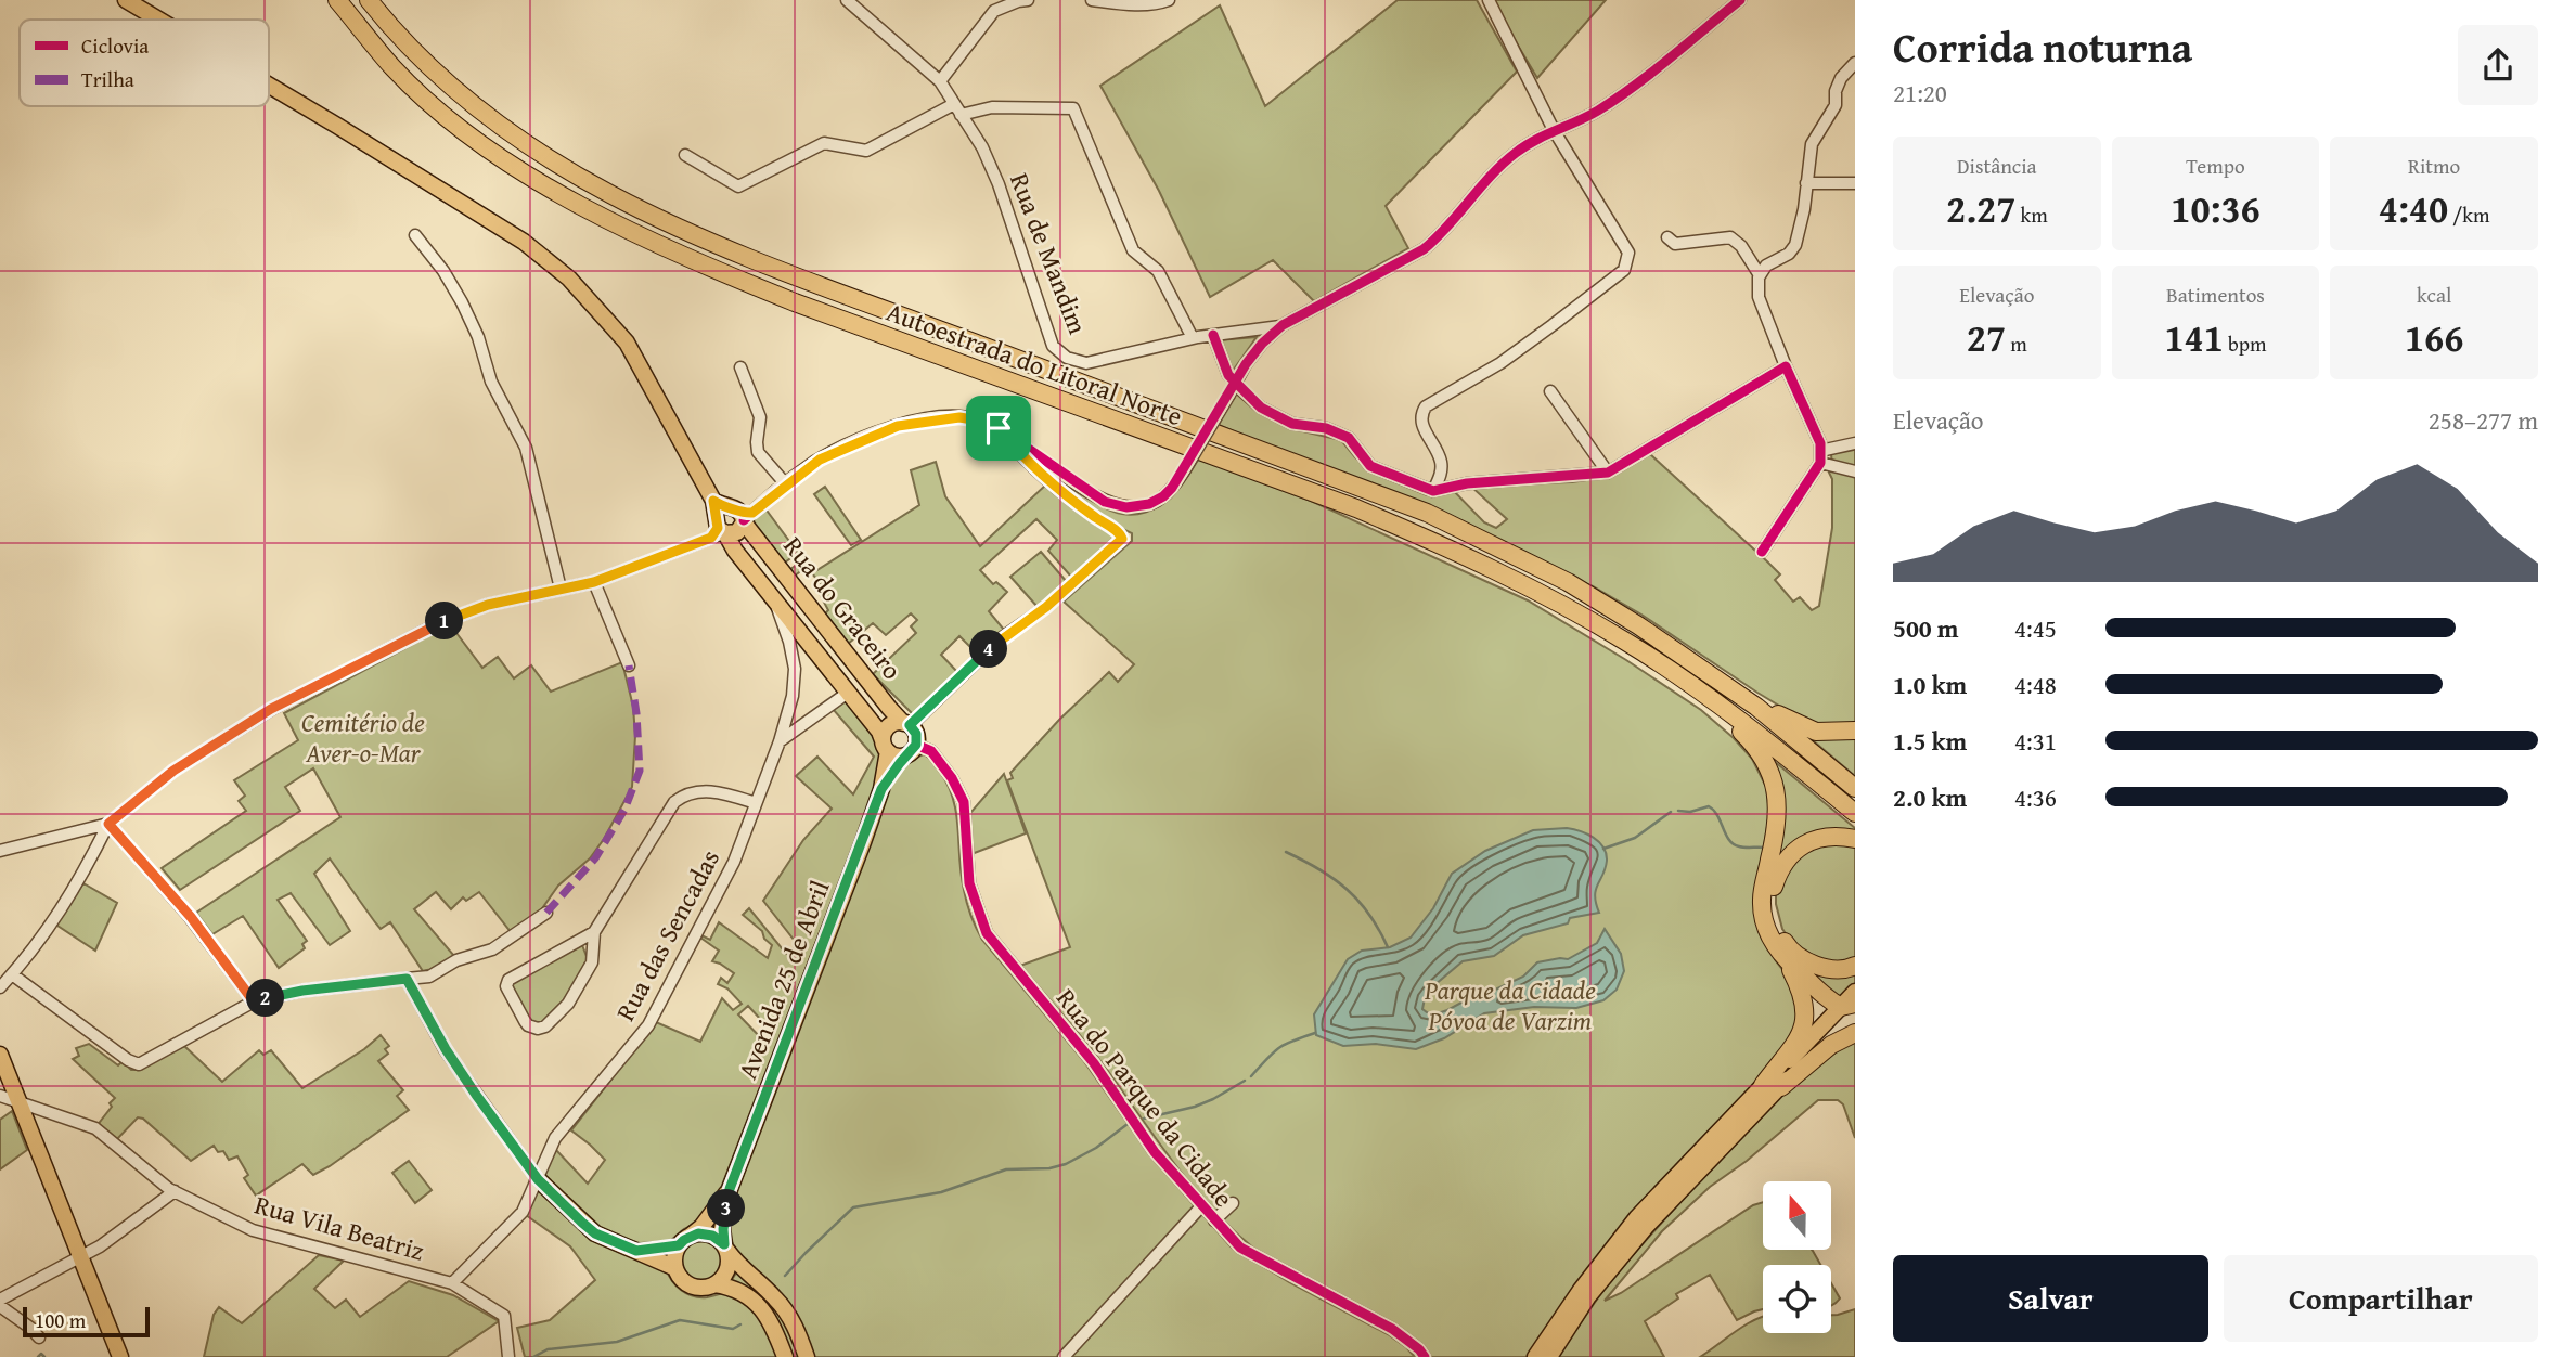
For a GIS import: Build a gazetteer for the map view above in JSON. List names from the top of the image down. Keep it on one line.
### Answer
{"streets":{"highway":["Autoestrada do Litoral Norte"],"main road":["Rua do Graceiro","Avenida 25 de Abril"],"street":["Rua de Mandim","Rua das Sencadas","Rua do Parque da Cidade","Rua Vila Beatriz"]},"crossings":[["Rua do Graceiro","Avenida 25 de Abril"],["Rua do Graceiro","Rua do Parque da Cidade"],["Rua das Sencadas","Rua Vila Beatriz"],["Avenida 25 de Abril","Rua do Parque da Cidade"]],"parks":["Cemitério de Aver-o-Mar","Parque da Cidade Póvoa de Varzim"],"legend":["Ciclovia","Trilha"],"scale_bar":"100 m","north":"top","page":{"heading":["Corrida noturna","21:20"],"stats":[["Distância","2.27 km"],["Tempo","10:36"],["Ritmo","4:40 /km"],["Elevação","27 m"],["Batimentos","141 bpm"],["kcal","166"]],"chart":["Elevação","258–277 m"],"list":[{"name":"500 m","note":"4:45"},{"name":"1.0 km","note":"4:48"},{"name":"1.5 km","note":"4:31"},{"name":"2.0 km","note":"4:36"}],"pins":["1","4","2","3"],"buttons":["Salvar","Compartilhar"],"scale":"100 m"}}
